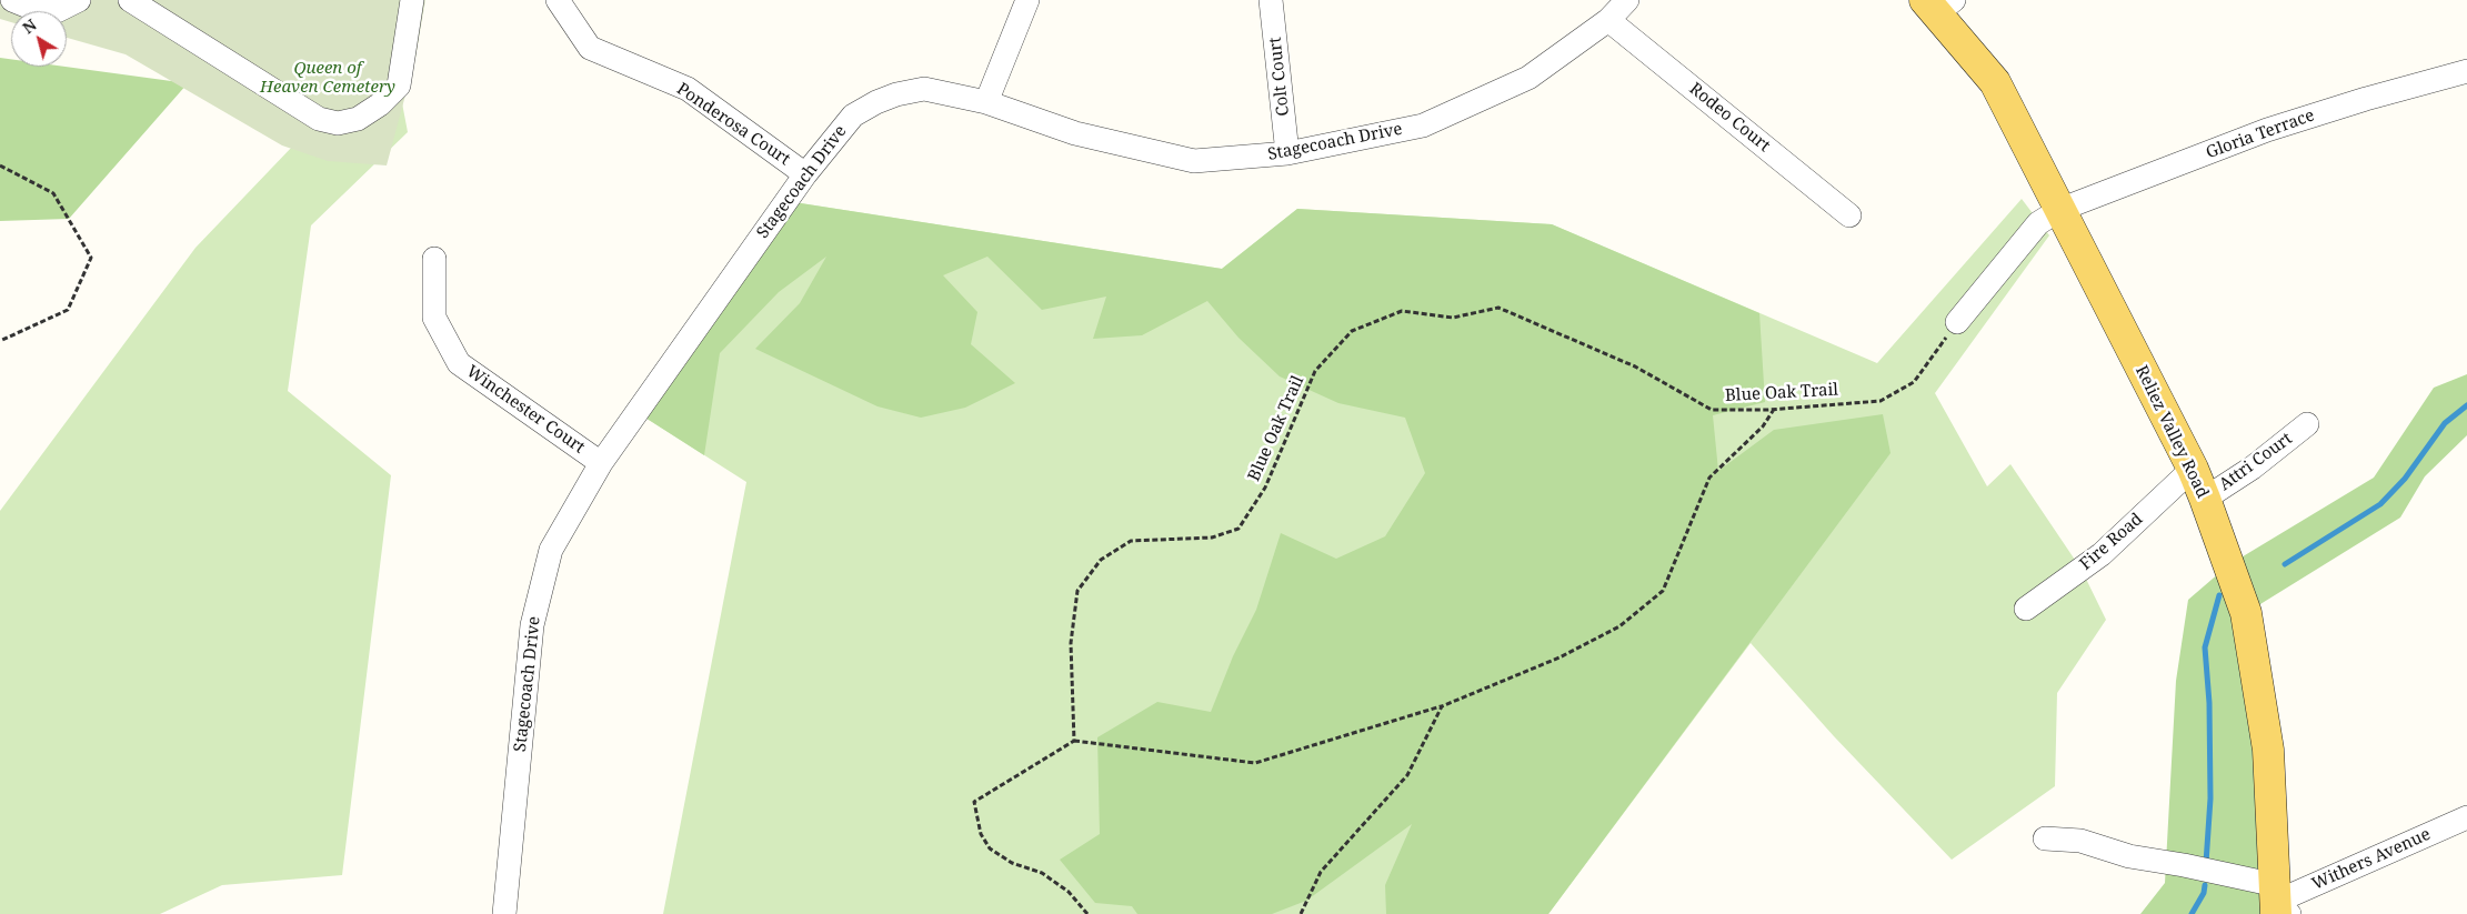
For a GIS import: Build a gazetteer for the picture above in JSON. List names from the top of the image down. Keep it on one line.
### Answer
{"streets":{"main road":["Reliez Valley Road"],"street":["Colt Court","Rodeo Court","Ponderosa Court","Gloria Terrace","Stagecoach Drive","Winchester Court","Attri Court","Fire Road","Withers Avenue"],"path":["Blue Oak Trail"]},"crossings":[["Colt Court","Stagecoach Drive"],["Rodeo Court","Stagecoach Drive"],["Ponderosa Court","Stagecoach Drive"],["Gloria Terrace","Blue Oak Trail"],["Gloria Terrace","Reliez Valley Road"],["Stagecoach Drive","Winchester Court"],["Reliez Valley Road","Attri Court"],["Reliez Valley Road","Fire Road"],["Reliez Valley Road","Withers Avenue"]],"parks":["Queen of Heaven Cemetery"],"north":"top left"}
